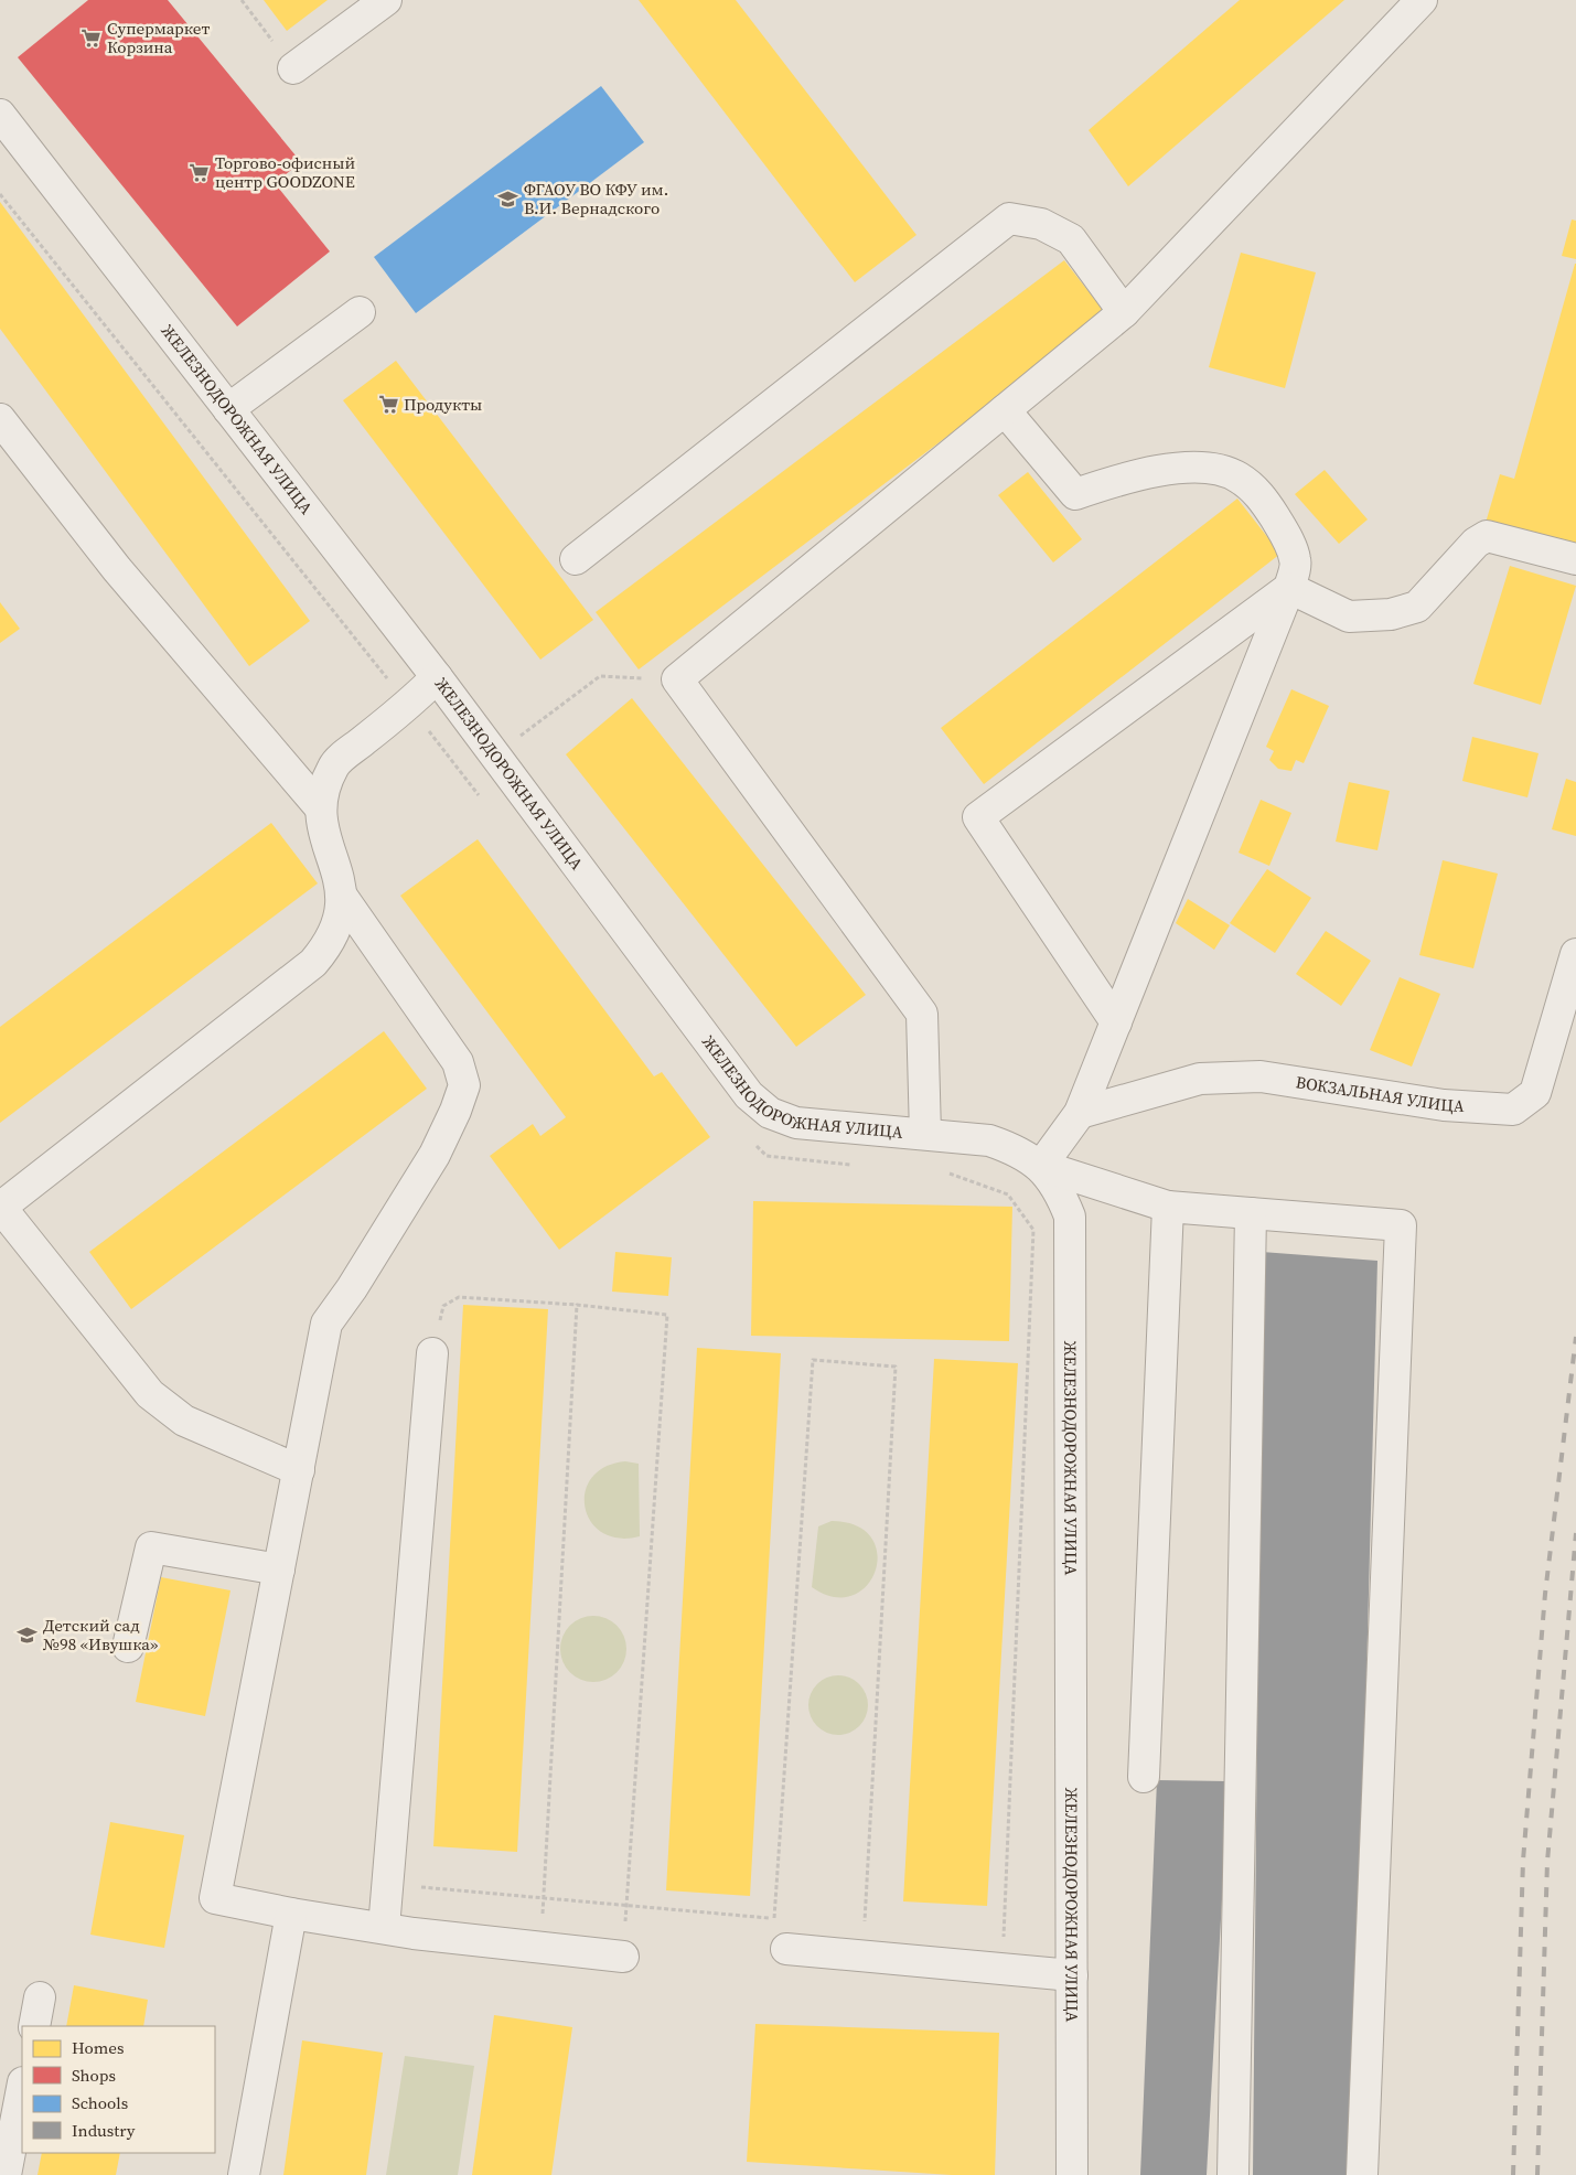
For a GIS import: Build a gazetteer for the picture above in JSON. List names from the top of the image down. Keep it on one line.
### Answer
{"streets":{"street":["ЖЕЛЕЗНОДОРОЖНАЯ УЛИЦА","ВОКЗАЛЬНАЯ УЛИЦА"]},"places":{"supermarket":["Супермаркет Корзина","Торгово-офисный центр GOODZONE","Продукты"],"school or university":["ФГАОУ ВО КФУ им. В.И. Вернадского","Детский сад №98 «Ивушка»"]},"legend":["Homes","Shops","Schools","Industry"]}
